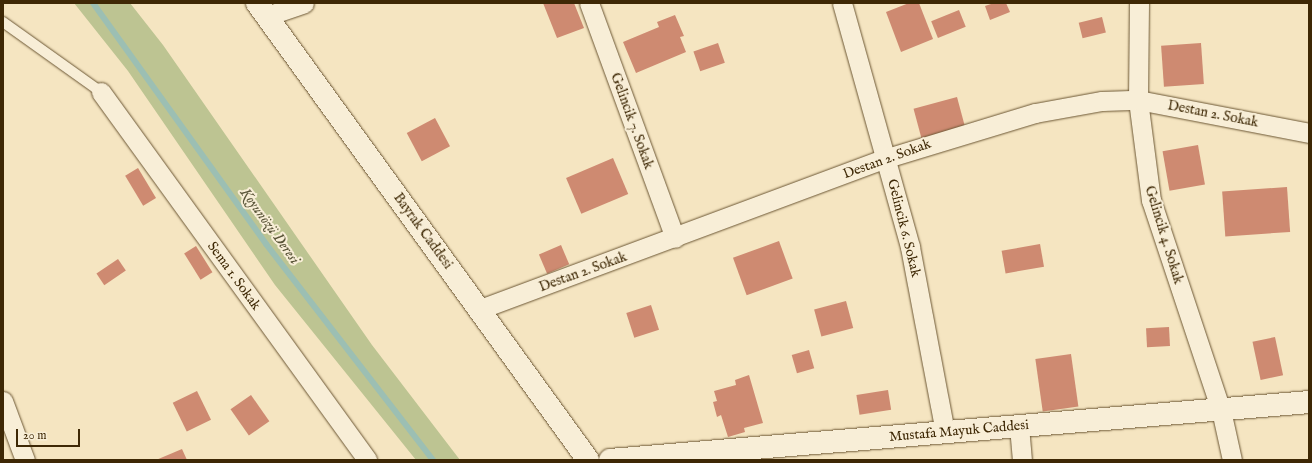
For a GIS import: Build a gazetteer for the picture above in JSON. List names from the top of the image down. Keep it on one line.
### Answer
{"streets":{"street":["Destan 2. Sokak","Gelincik 7. Sokak","Gelincik 6. Sokak","Bayrak Caddesi","Gelincik 4. Sokak","Sema 1. Sokak","Mustafa Mayuk Caddesi"]},"crossings":[["Destan 2. Sokak","Gelincik 7. Sokak"],["Destan 2. Sokak","Gelincik 6. Sokak"],["Destan 2. Sokak","Bayrak Caddesi"],["Destan 2. Sokak","Gelincik 4. Sokak"],["Gelincik 6. Sokak","Mustafa Mayuk Caddesi"],["Gelincik 4. Sokak","Mustafa Mayuk Caddesi"]],"water":["Koyunözü Deresi"],"scale_bar":"20 m"}
